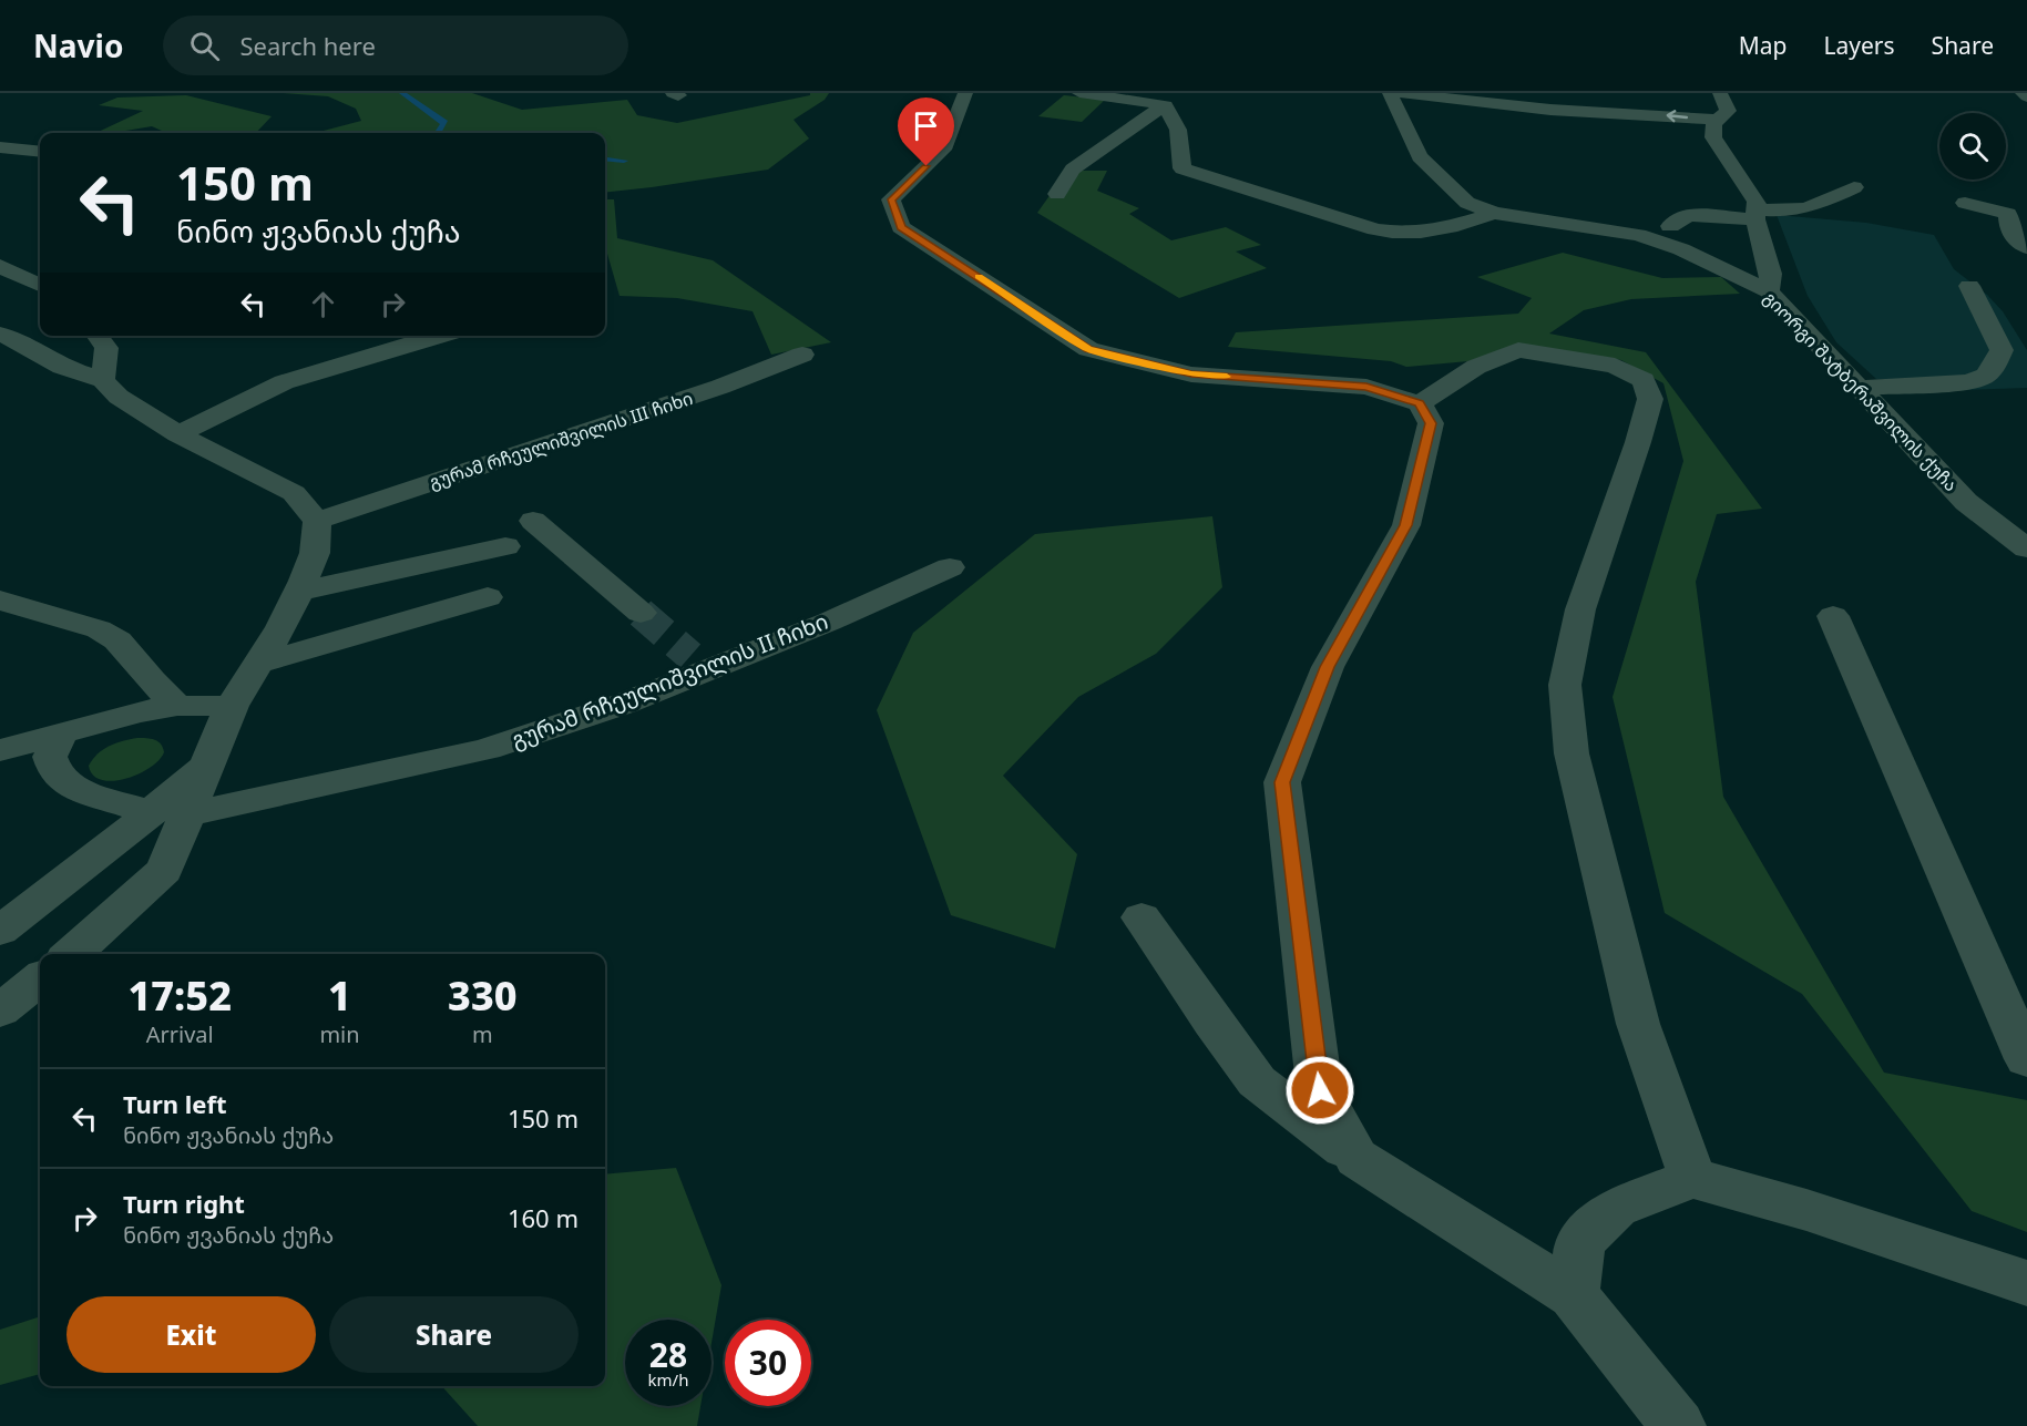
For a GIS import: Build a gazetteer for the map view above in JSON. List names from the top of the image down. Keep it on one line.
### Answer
{"streets":{"street":["გიორგი შატბერაშვილის ქუჩა","გურამ რჩეულიშვილის III ჩიხი","გურამ რჩეულიშვილის II ჩიხი"]},"page":{"header":"Navio","search":"Search here","nav":["Map","Layers","Share"],"turn":["150 m","ნინო ჟვანიას ქუჩა"],"eta":["17:52","Arrival","1","min","330","m"],"list":[{"name":"Turn left","note":"ნინო ჟვანიას ქუჩა","value":"150 m"},{"name":"Turn right","note":"ნინო ჟვანიას ქუჩა","value":"160 m"}],"buttons":["Exit","Share"],"speed":"28 km/h","limit":"30"}}
